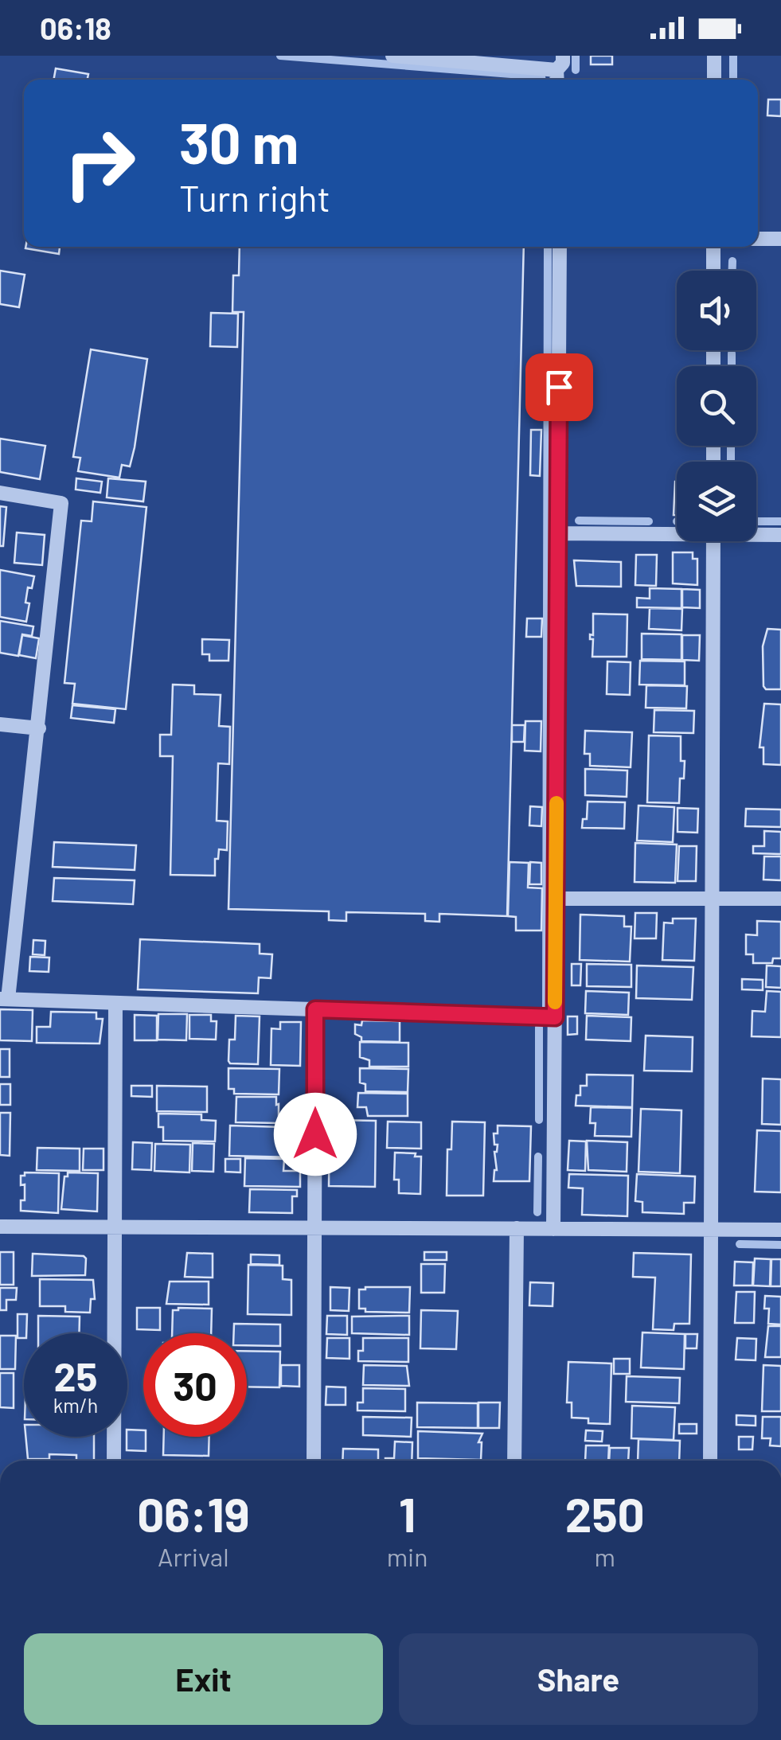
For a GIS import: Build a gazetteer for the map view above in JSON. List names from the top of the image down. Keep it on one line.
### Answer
{"page":{"status":"06:18","turn":["30 m","Turn right"],"speed":"25 km/h","limit":"30","eta":["06:19","Arrival","1","min","250","m"],"buttons":["Exit","Share"]}}
